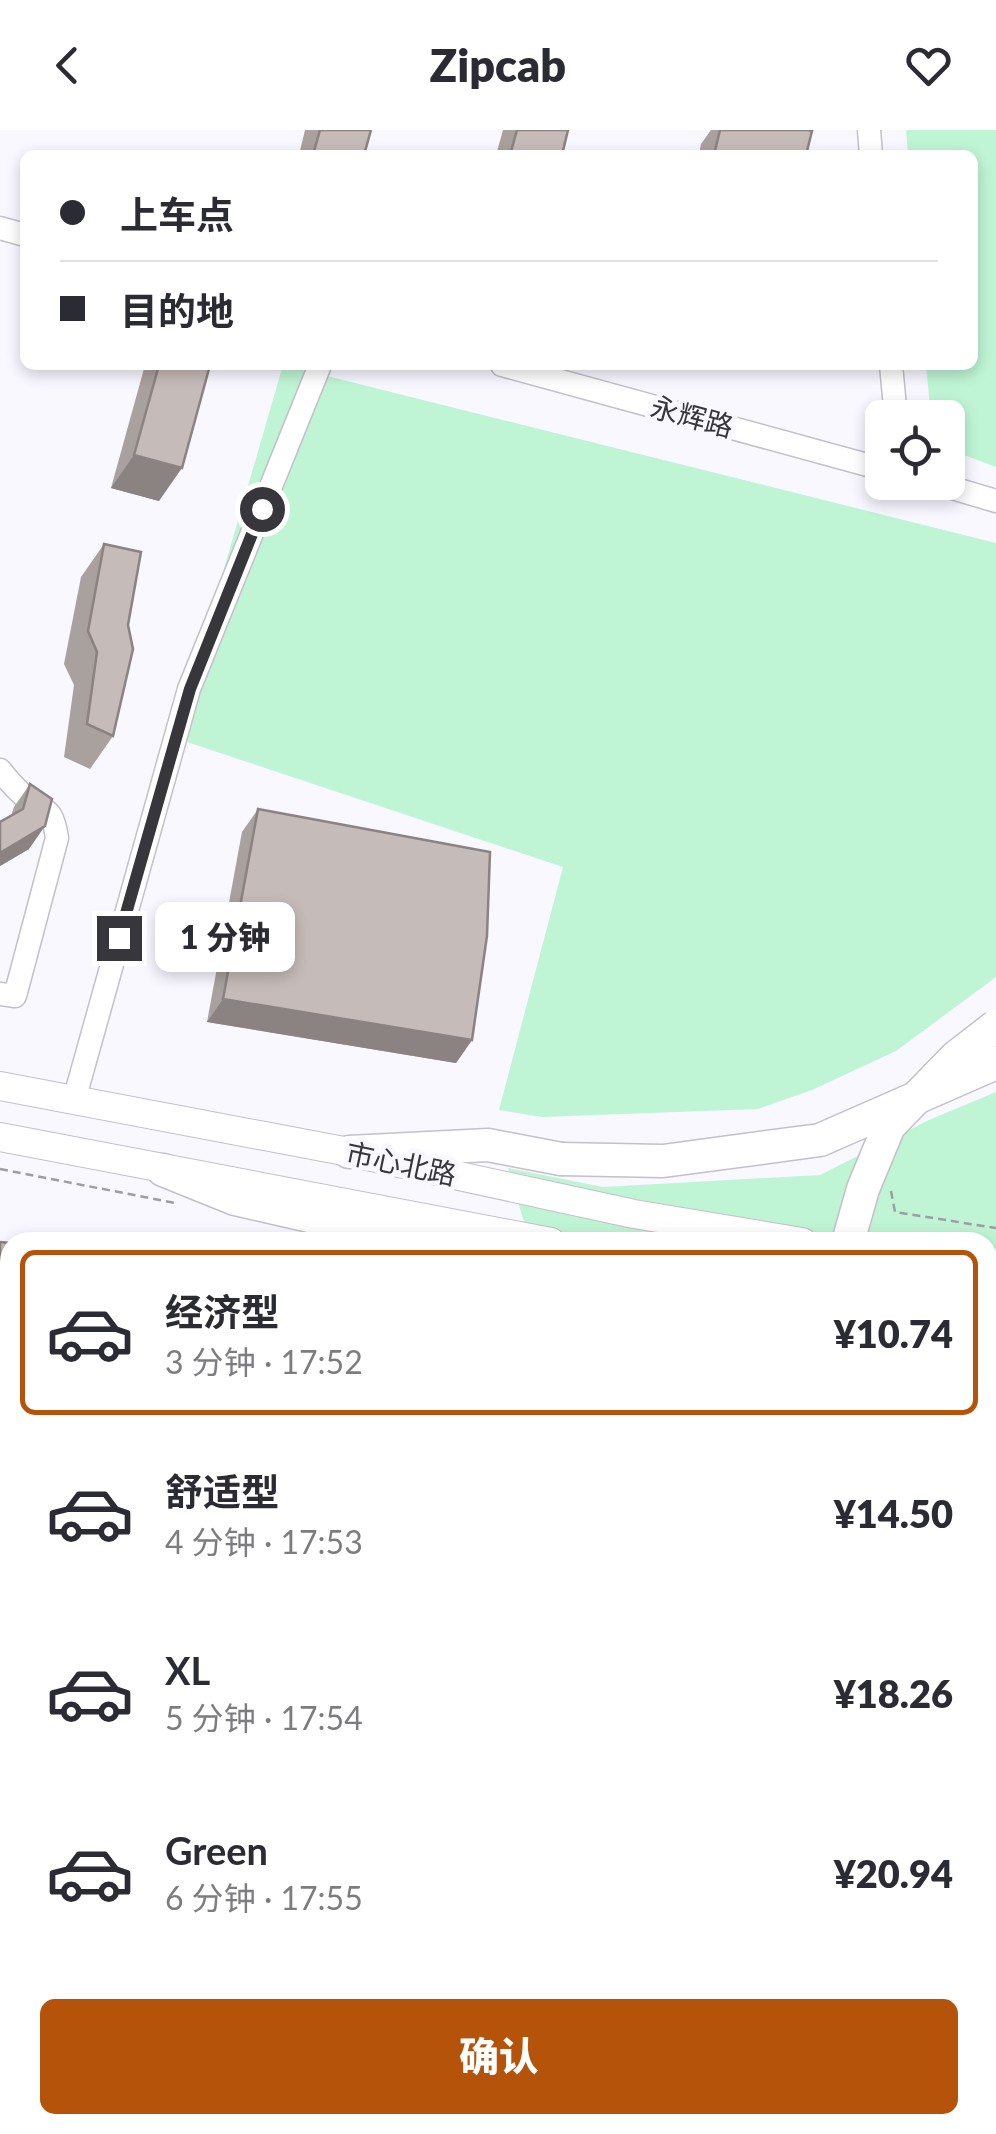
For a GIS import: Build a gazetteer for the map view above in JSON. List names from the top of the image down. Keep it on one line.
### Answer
{"streets":{"main road":["市心北路"],"street":["永辉路"]},"page":{"header":"Zipcab","banner":["上车点","目的地"],"bubble":"1 分钟","list":[{"name":"经济型","note":"3 分钟 · 17:52","value":"¥10.74"},{"name":"舒适型","note":"4 分钟 · 17:53","value":"¥14.50"},{"name":"XL","note":"5 分钟 · 17:54","value":"¥18.26"},{"name":"Green","note":"6 分钟 · 17:55","value":"¥20.94"}],"buttons":"确认"}}
